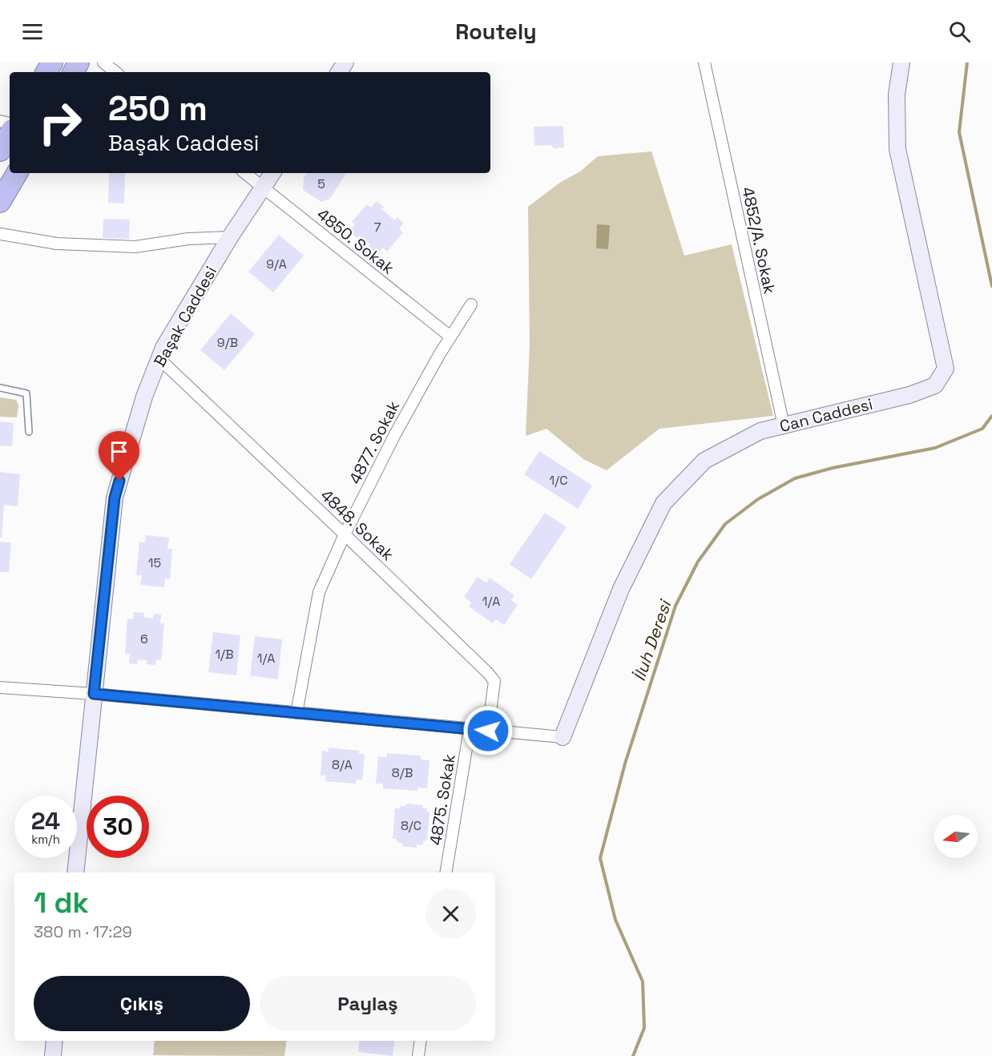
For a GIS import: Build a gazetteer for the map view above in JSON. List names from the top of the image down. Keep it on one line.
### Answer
{"streets":{"street":["4852/A. Sokak","4850. Sokak","Başak Caddesi","Can Caddesi","4877. Sokak","4848. Sokak","4875. Sokak"]},"crossings":[["4852/A. Sokak","Can Caddesi"],["4850. Sokak","Başak Caddesi"],["4850. Sokak","4877. Sokak"],["Başak Caddesi","4848. Sokak"],["4877. Sokak","4848. Sokak"]],"water":["İluh Deresi"],"house_numbers":["5","7","9/A","9/B","1/C","15","1/A","6","1/B","1/A","8/A","8/B","8/C"],"north":"left","page":{"header":"Routely","turn":["250 m","Başak Caddesi"],"speed":"24 km/h","limit":"30","heading":["1 dk","380 m · 17:29"],"buttons":["Çıkış","Paylaş"]}}
